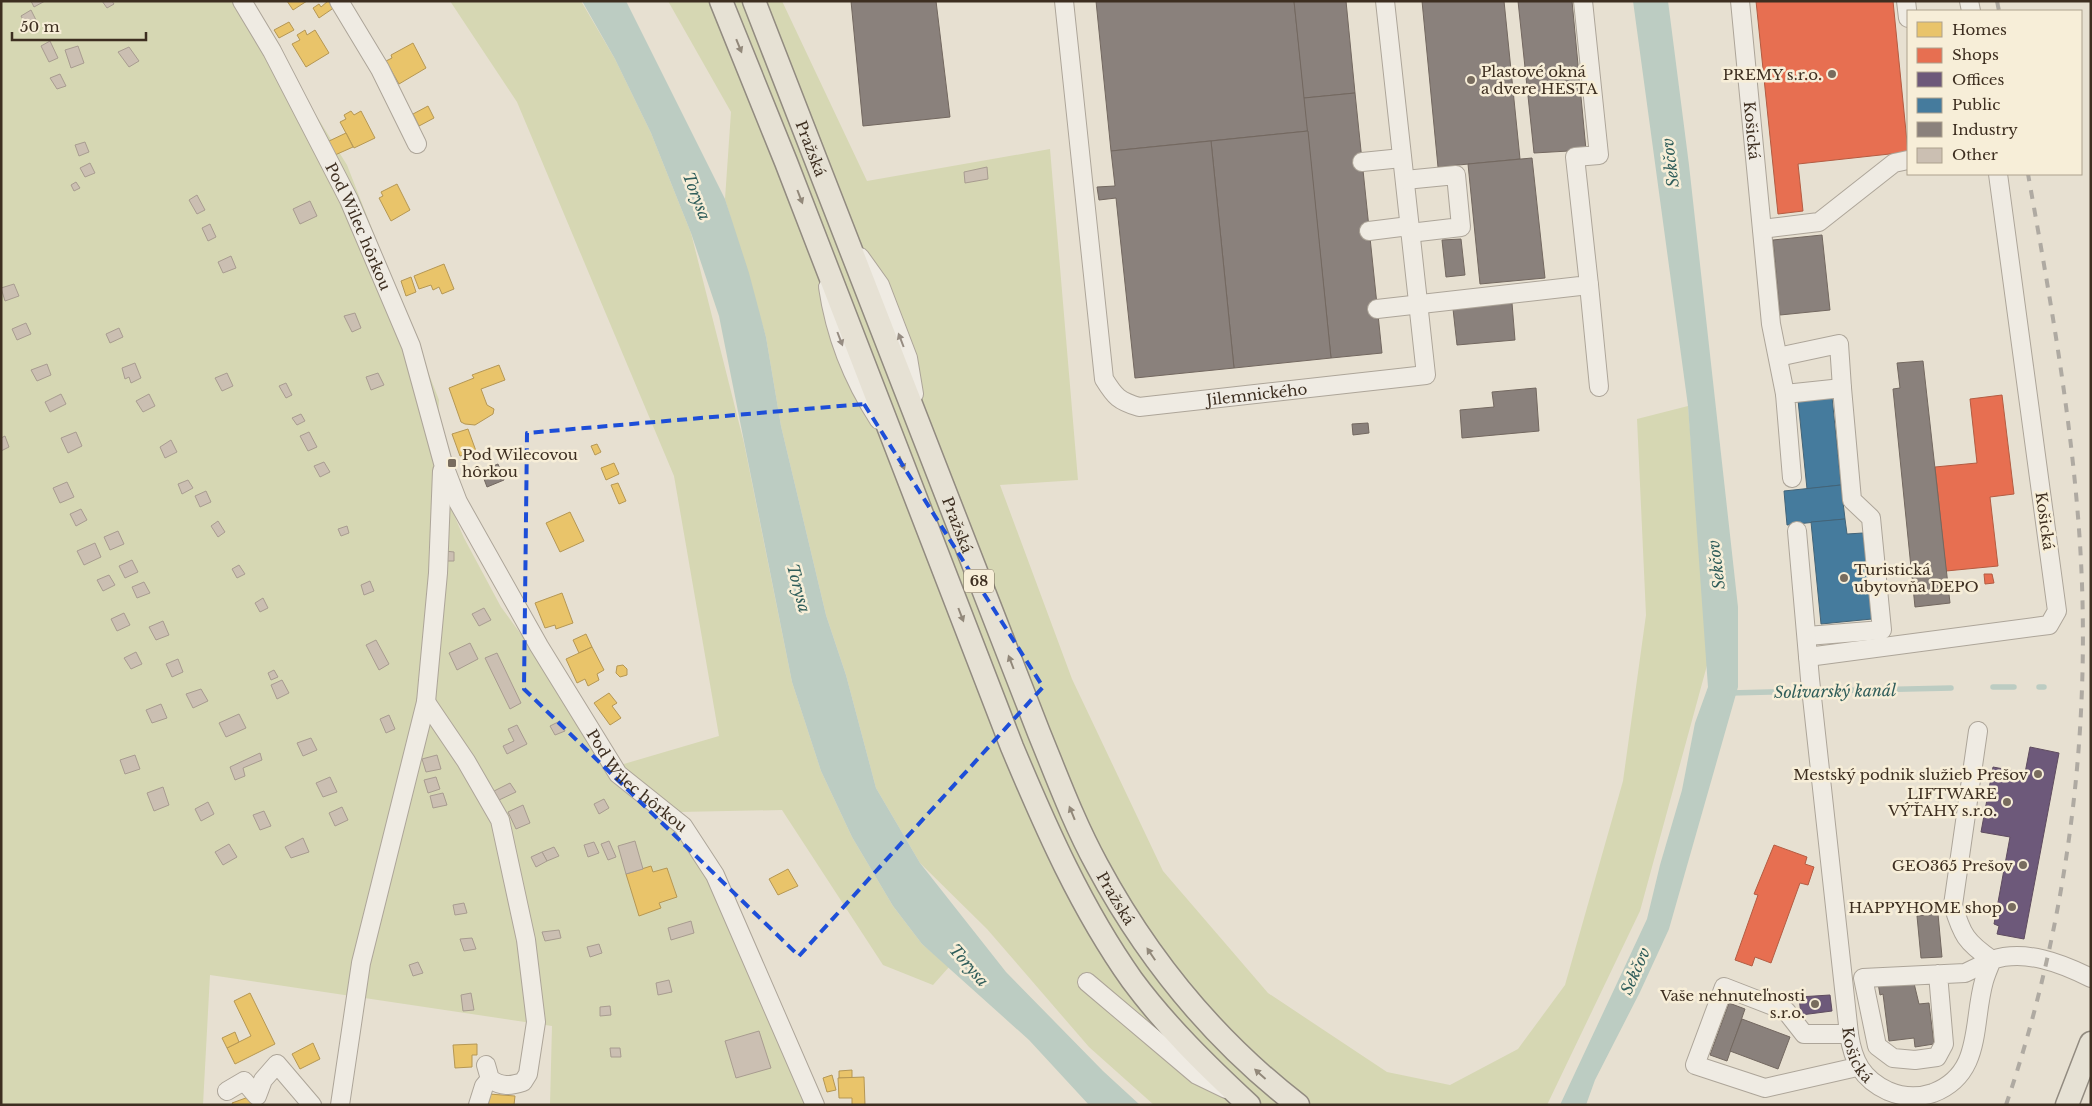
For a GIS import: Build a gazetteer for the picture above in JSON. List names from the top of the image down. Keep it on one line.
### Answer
{"streets":{"main road":["Pražská","68"],"street":["Košická","Pod Wilec hôrkou","Jilemnického"]},"water":["Sekčov","Torysa","Solivarský kanál"],"places":{"other":["PREMY s.r.o.","Plastové okná a dvere HESTA","Turistická ubytovňa DEPO","Mestský podnik služieb Prešov","LIFTWARE VÝŤAHY s.r.o.","GEO365 Prešov","HAPPYHOME shop","Vaše nehnuteľnosti s.r.o."],"transit":["Pod Wilecovou hôrkou"]},"legend":["Homes","Shops","Offices","Public","Industry","Other"],"scale_bar":"50 m"}
